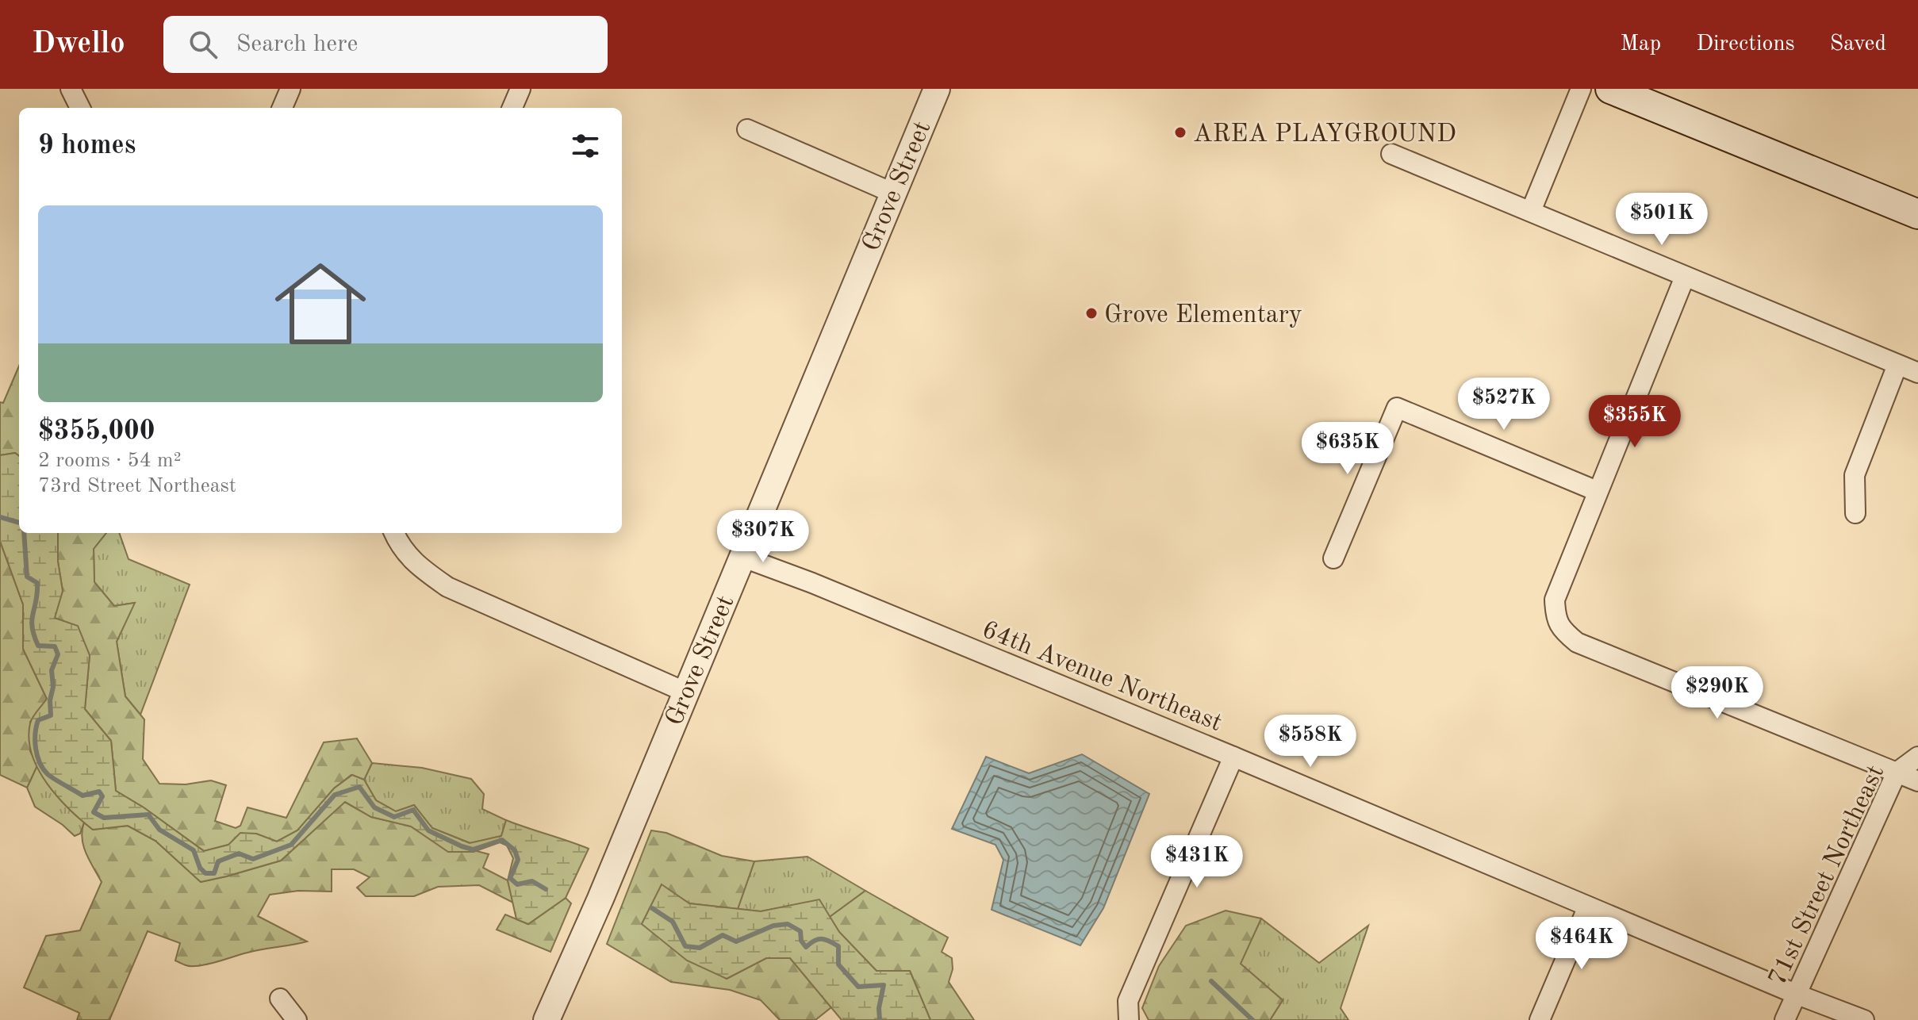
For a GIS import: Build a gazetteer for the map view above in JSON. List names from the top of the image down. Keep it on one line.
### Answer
{"streets":{"street":["Grove Street","64th Avenue Northeast","71st Street Northeast"]},"crossings":[["Grove Street","64th Avenue Northeast"],["64th Avenue Northeast","71st Street Northeast"]],"places":["AREA PLAYGROUND","Grove Elementary"],"page":{"header":"Dwello","search":"Search here","nav":["Map","Directions","Saved"],"heading":"9 homes","list":[{"name":"$355,000","note":"2 rooms · 54 m² · 73rd Street Northeast"}],"price":["$501K","$527K","$355K","$635K","$307K","$290K","$558K","$431K","$464K"]}}
